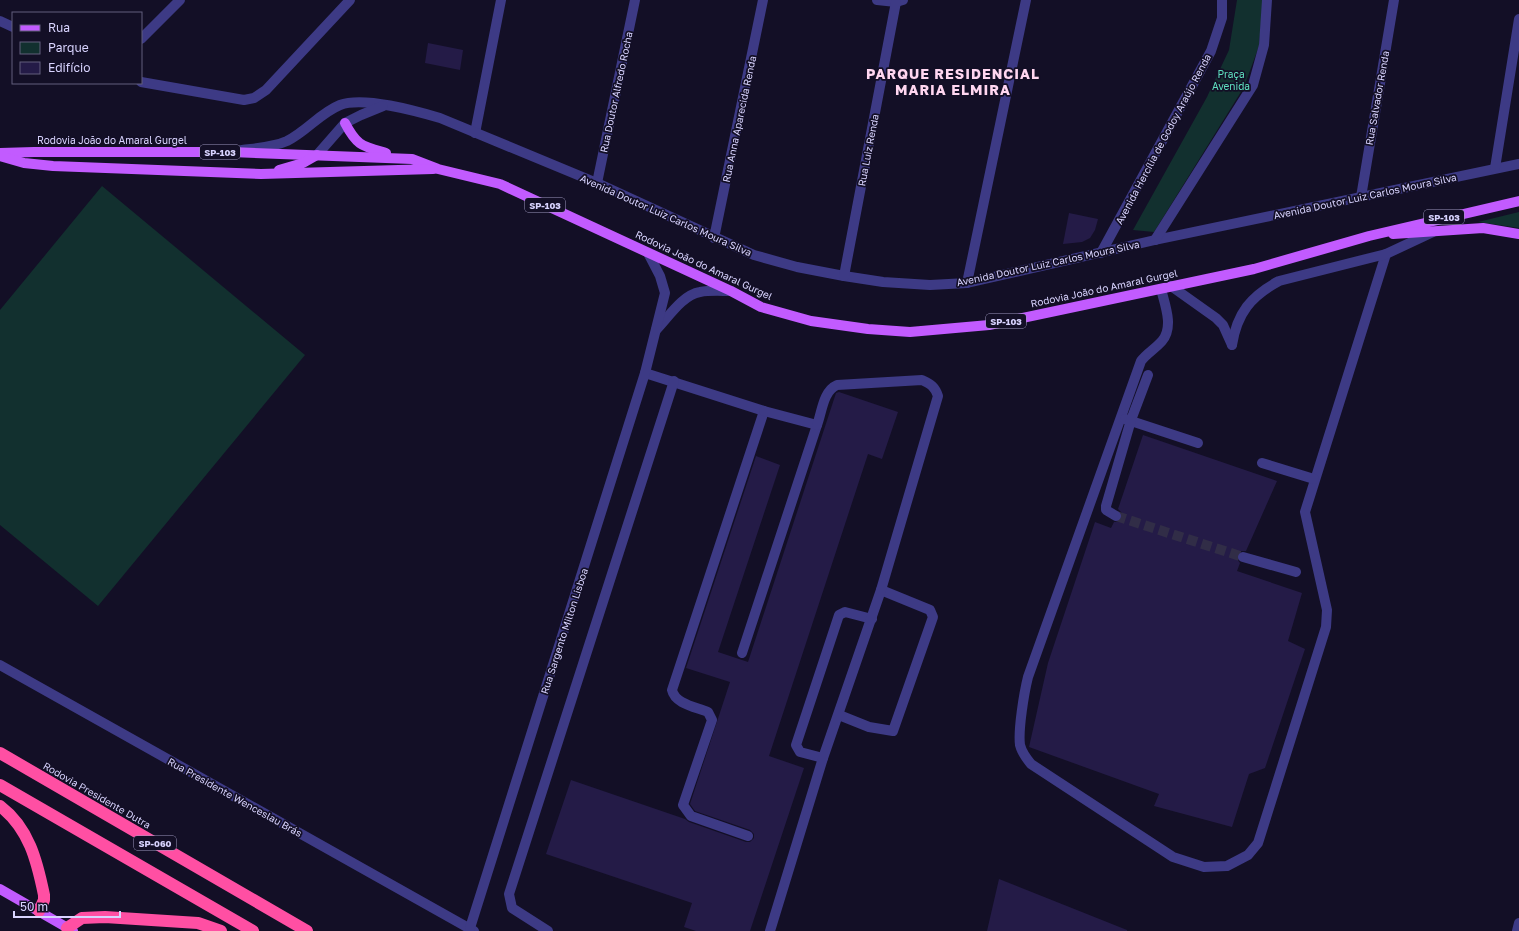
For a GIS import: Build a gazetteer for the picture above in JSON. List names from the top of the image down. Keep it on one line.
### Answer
{"streets":{"highway":["Rodovia Presidente Dutra","SP-060"],"main road":["Rodovia João do Amaral Gurgel","SP-103"],"street":["Rua Doutor Alfredo Rocha","Rua Salvador Renda","Rua Anna Aparecida Renda","Avenida Hercília de Godoy Araújo Renda","Rua Luiz Renda","Avenida Doutor Luiz Carlos Moura Silva","Rua Sargento Milton Lisboa","Rua Presidente Wenceslau Brás"]},"crossings":[["Rua Doutor Alfredo Rocha","Avenida Doutor Luiz Carlos Moura Silva"],["Rua Salvador Renda","Avenida Doutor Luiz Carlos Moura Silva"],["Rua Anna Aparecida Renda","Avenida Doutor Luiz Carlos Moura Silva"],["Avenida Hercília de Godoy Araújo Renda","Avenida Doutor Luiz Carlos Moura Silva"],["Rodovia João do Amaral Gurgel","Avenida Doutor Luiz Carlos Moura Silva"],["Rodovia João do Amaral Gurgel","Rua Sargento Milton Lisboa"],["Rua Luiz Renda","Avenida Doutor Luiz Carlos Moura Silva"],["Rua Sargento Milton Lisboa","Rua Presidente Wenceslau Brás"]],"districts":["PARQUE RESIDENCIAL MARIA ELMIRA"],"parks":["Praça Avenida"],"legend":["Rua","Parque","Edifício"],"scale_bar":"50 m"}
